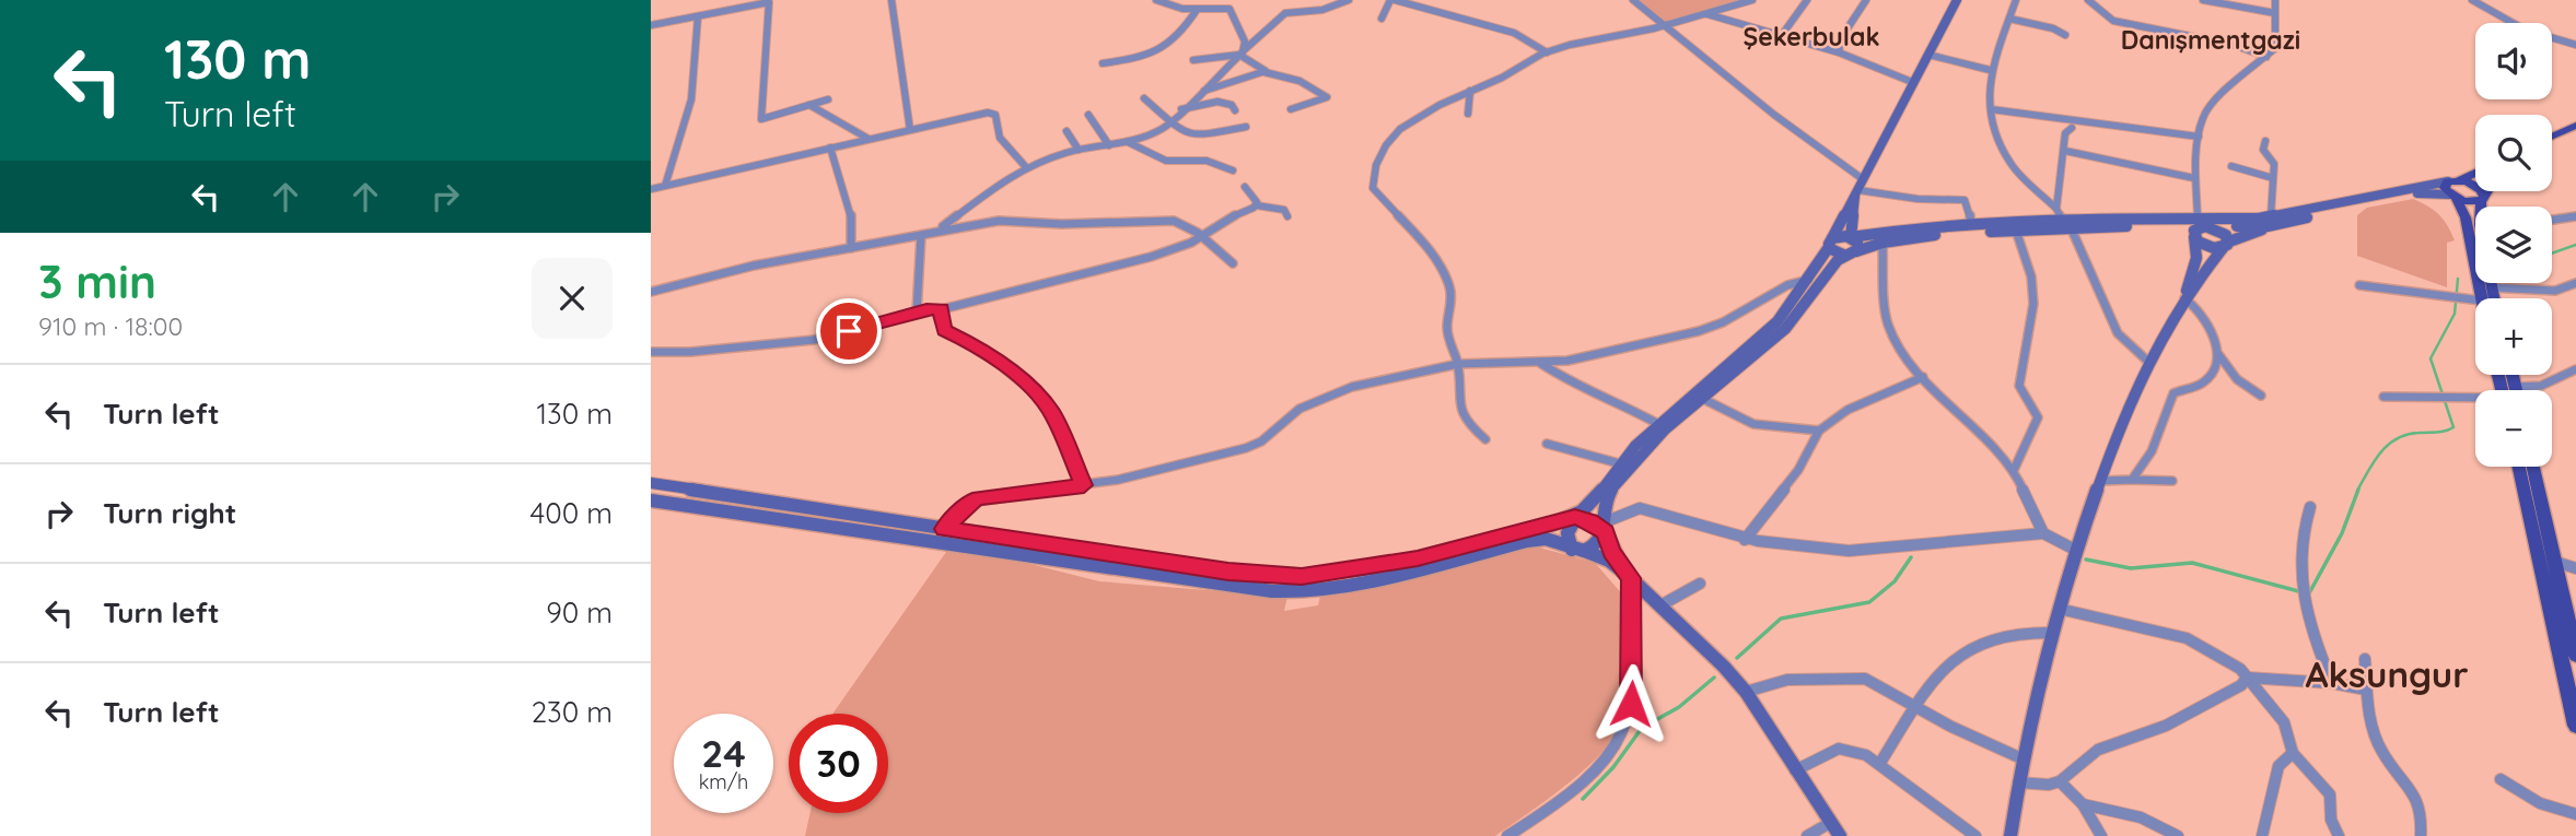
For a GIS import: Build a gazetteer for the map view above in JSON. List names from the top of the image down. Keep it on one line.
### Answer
{"districts":["Şekerbulak","Danışmentgazi","Aksungur"],"page":{"turn":["130 m","Turn left"],"map_buttons":["+","−"],"heading":["3 min","910 m · 18:00"],"list":[{"name":"Turn left","value":"130 m"},{"name":"Turn right","value":"400 m"},{"name":"Turn left","value":"90 m"},{"name":"Turn left","value":"230 m"}],"speed":"24 km/h","limit":"30"}}
